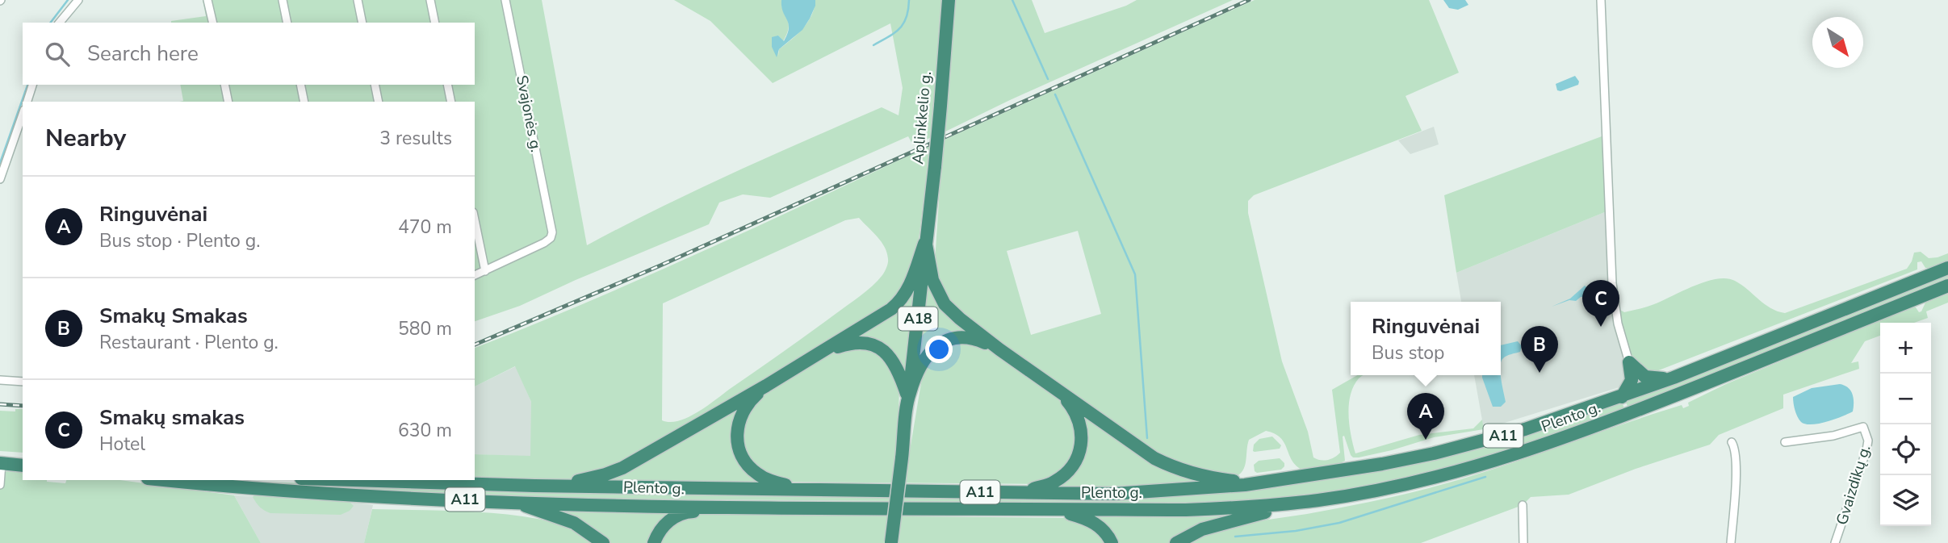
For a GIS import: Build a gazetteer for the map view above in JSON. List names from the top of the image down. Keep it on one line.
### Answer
{"streets":{"highway":["Aplinkkelio g.","A18","Plento g.","A11"],"street":["Svajonės g.","Gvaizdikų g."]},"north":"bottom right","page":{"search":"Search here","heading":["Nearby","3 results"],"list":[{"mark":"A","name":"Ringuvėnai","note":"Bus stop · Plento g.","value":"470 m"},{"mark":"B","name":"Smakų Smakas","note":"Restaurant · Plento g.","value":"580 m"},{"mark":"C","name":"Smakų smakas","note":"Hotel","value":"630 m"}],"pins":["C","B","A"],"popup":["Ringuvėnai","Bus stop"],"map_buttons":["+","−"]}}
